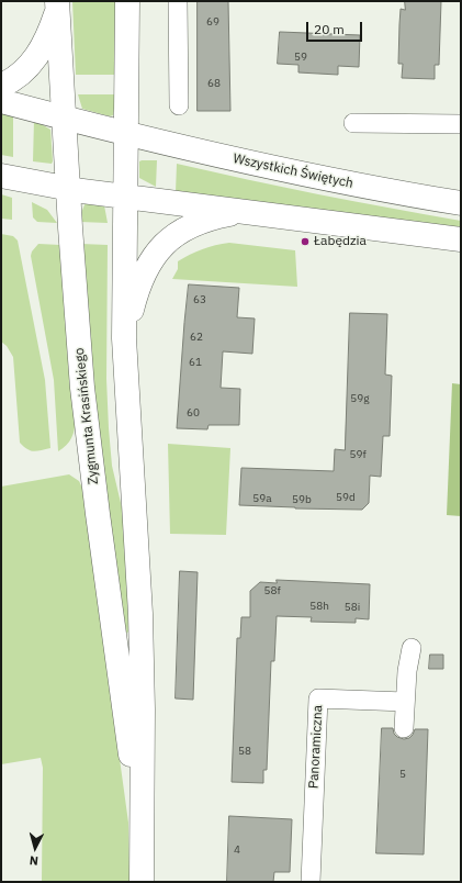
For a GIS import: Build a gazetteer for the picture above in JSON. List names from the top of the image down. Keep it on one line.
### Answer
{"streets":{"street":["Wszystkich Świętych","Zygmunta Krasińskiego","Panoramiczna"]},"crossings":[["Wszystkich Świętych","Zygmunta Krasińskiego"]],"places":["Łabędzia"],"house_numbers":["69","59","68","63","62","61","59g","60","59f","59d","59a","59b","58f","58h","58i","58","5","4"],"scale_bar":"20 m","north":"bottom"}
